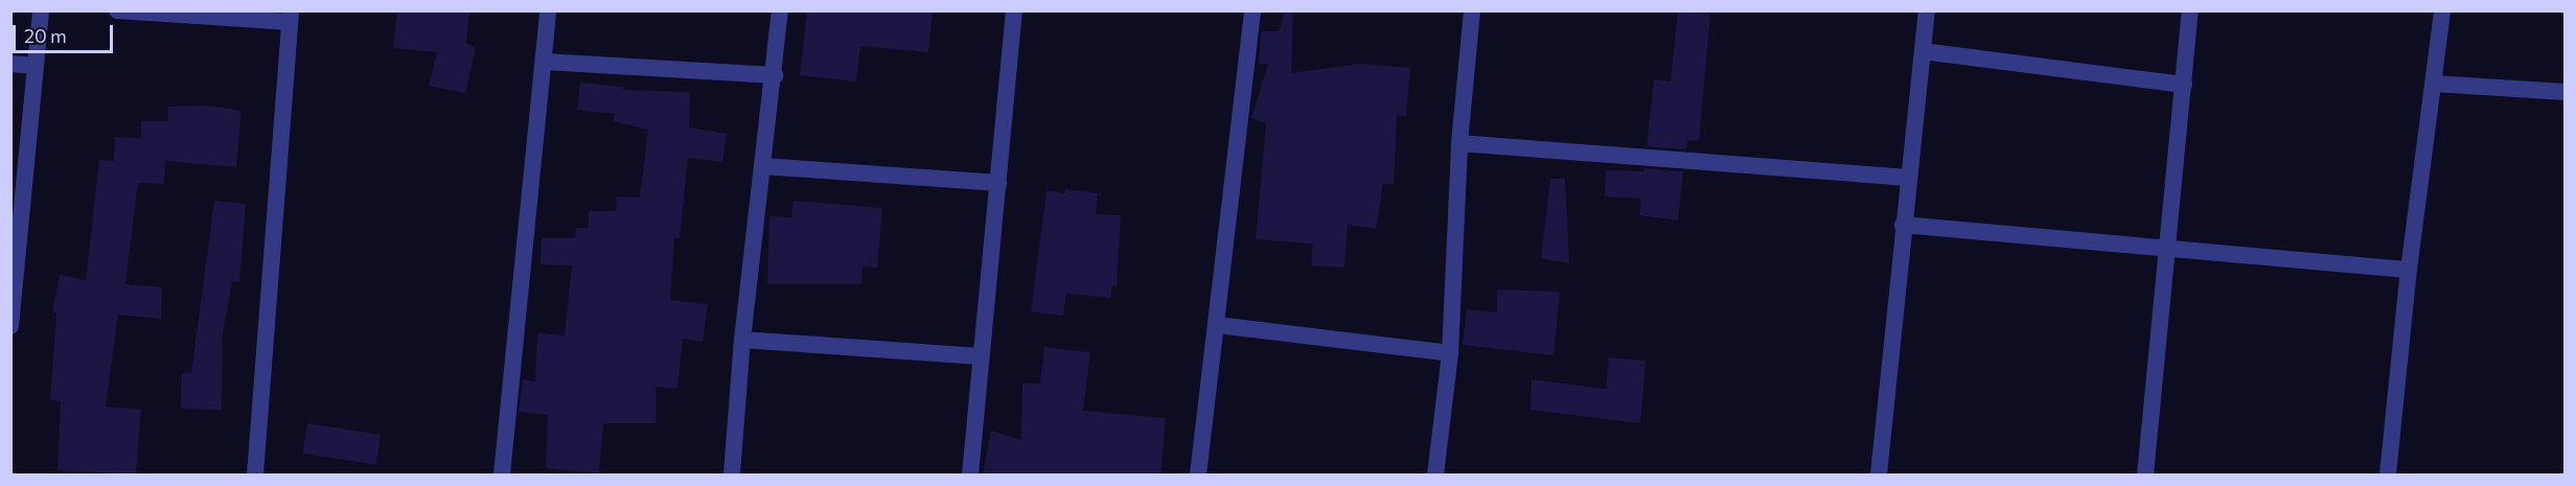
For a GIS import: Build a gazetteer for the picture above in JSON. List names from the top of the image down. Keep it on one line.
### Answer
{"scale_bar":"20 m"}
